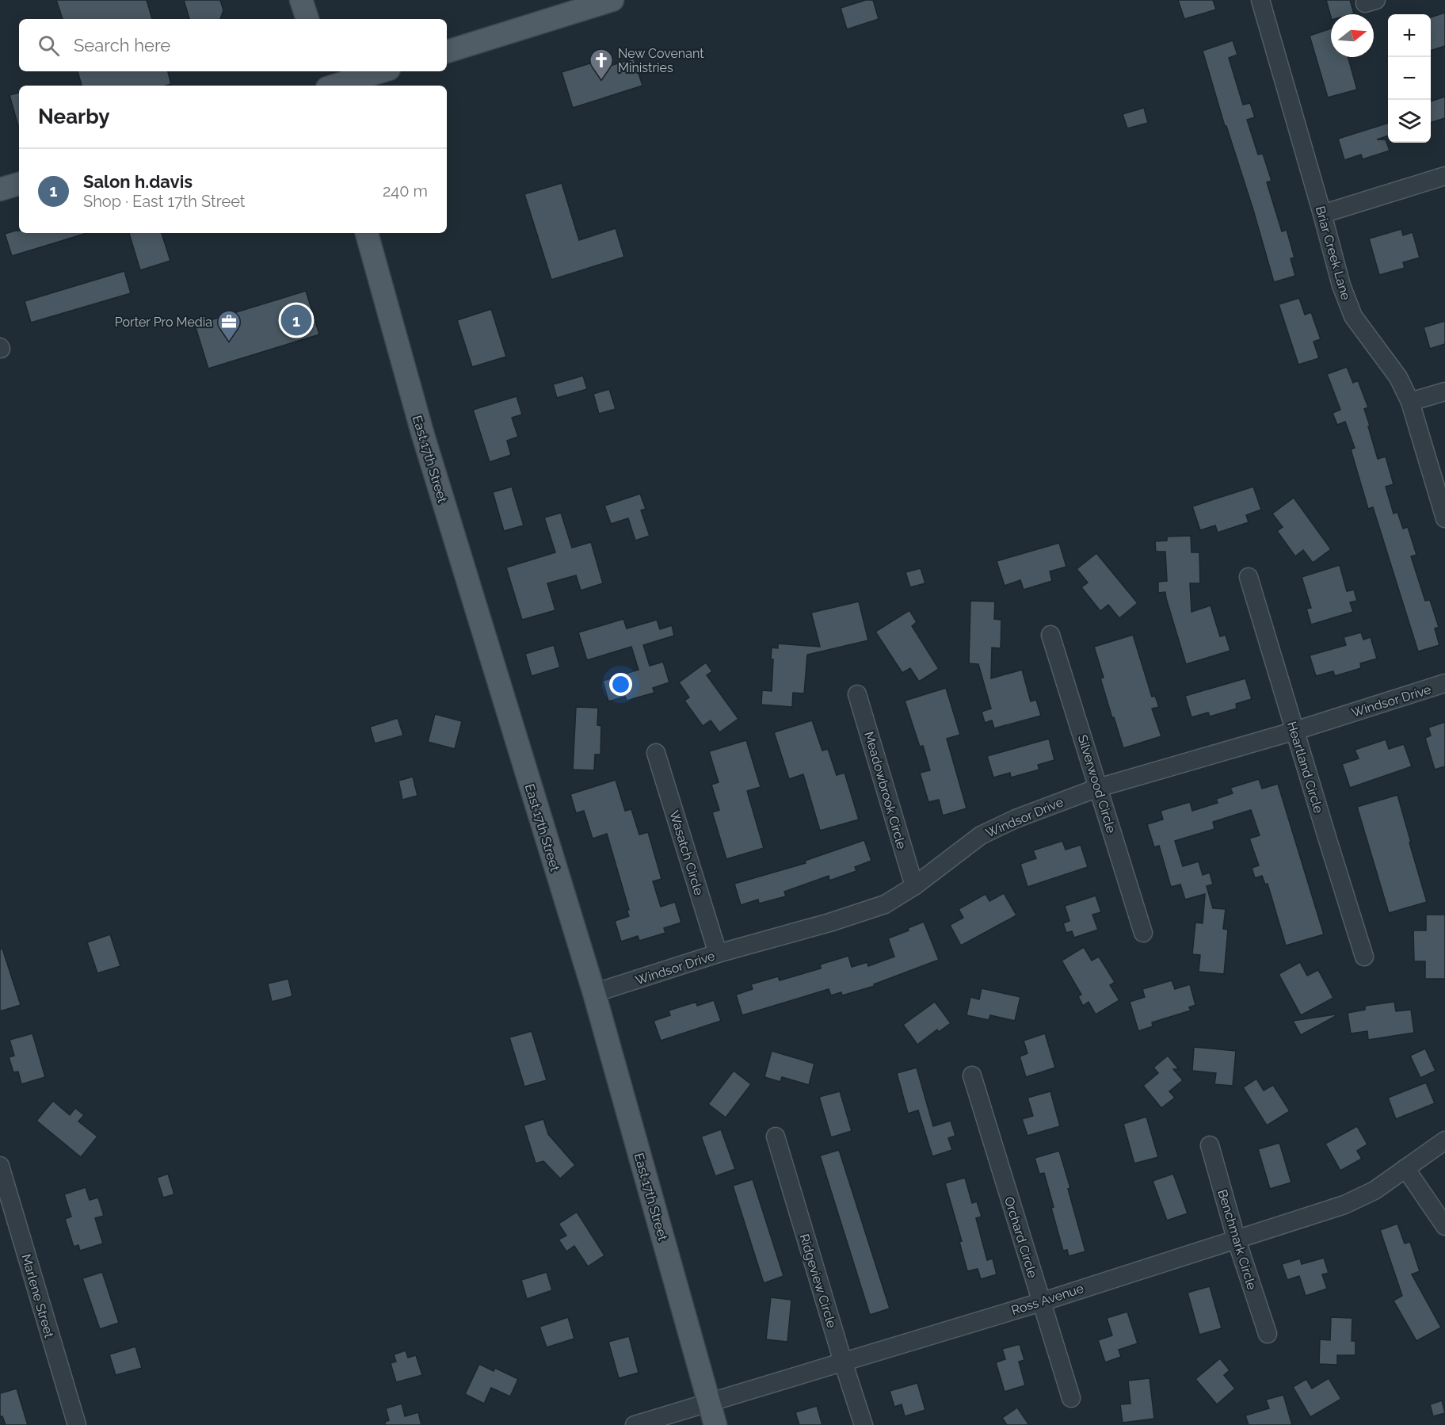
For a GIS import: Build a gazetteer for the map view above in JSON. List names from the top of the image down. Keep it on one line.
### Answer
{"streets":{"main road":["East 17th Street"],"street":["Briar Creek Lane","Windsor Drive","Heartland Circle","Silverwood Circle","Meadowbrook Circle","Wasatch Circle","Orchard Circle","Benchmark Circle","Ridgeview Circle","Marlene Street","Ross Avenue"]},"crossings":[["East 17th Street","Windsor Drive"],["East 17th Street","Ross Avenue"],["Windsor Drive","Heartland Circle"],["Windsor Drive","Silverwood Circle"],["Windsor Drive","Meadowbrook Circle"],["Windsor Drive","Wasatch Circle"],["Orchard Circle","Ross Avenue"],["Benchmark Circle","Ross Avenue"],["Ridgeview Circle","Ross Avenue"]],"places":{"church":["New Covenant Ministries"],"office":["Porter Pro Media"]},"north":"right","page":{"map_buttons":["+","−"],"search":"Search here","heading":"Nearby","list":[{"mark":"1","name":"Salon h.davis","note":"Shop · East 17th Street","value":"240 m"}],"pins":"1"}}
